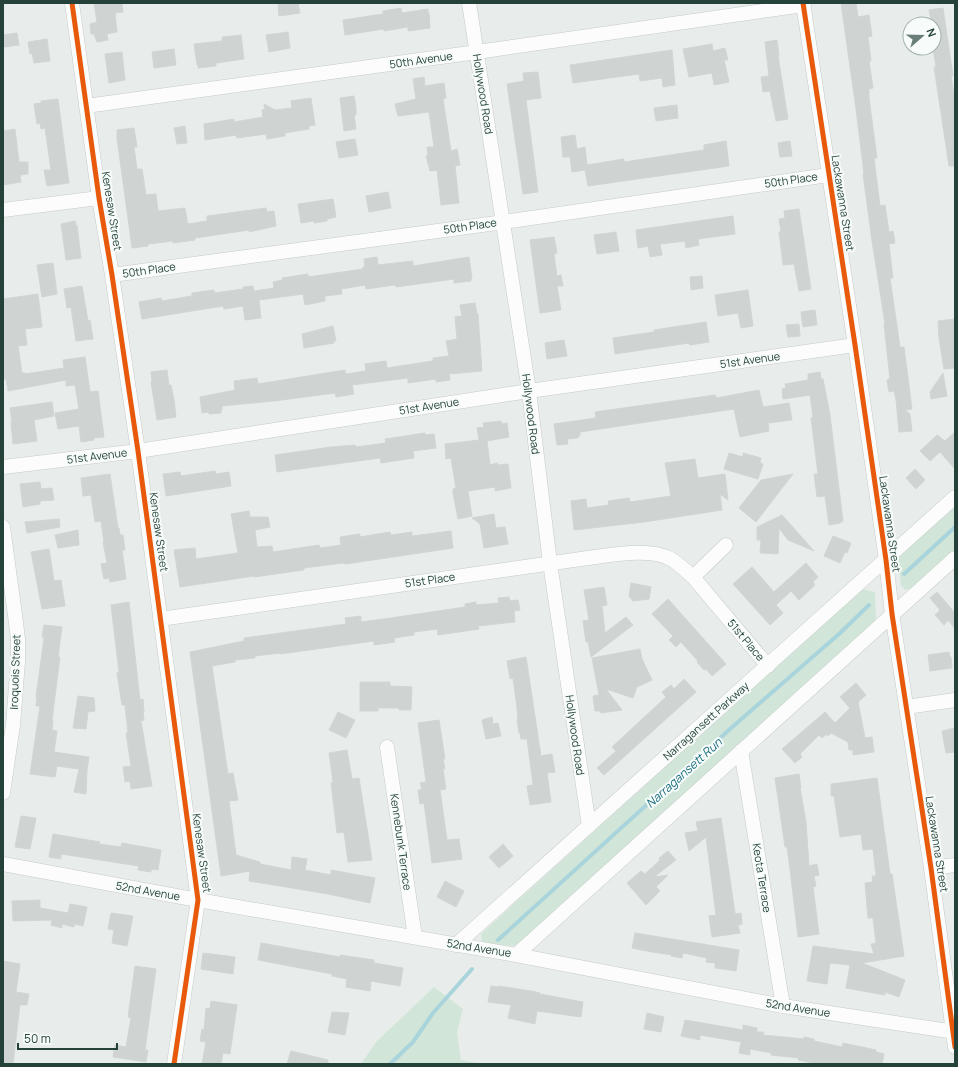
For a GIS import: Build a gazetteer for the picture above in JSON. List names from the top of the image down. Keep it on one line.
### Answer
{"streets":{"street":["50th Avenue","Hollywood Road","50th Place","Lackawanna Street","Kenesaw Street","51st Avenue","51st Place","Iroquois Street","Narragansett Parkway","Kennebunk Terrace","Keota Terrace","52nd Avenue"]},"crossings":[["50th Avenue","Hollywood Road"],["50th Avenue","Lackawanna Street"],["50th Avenue","Kenesaw Street"],["Hollywood Road","50th Place"],["Hollywood Road","51st Avenue"],["Hollywood Road","51st Place"],["Hollywood Road","Narragansett Parkway"],["50th Place","Lackawanna Street"],["50th Place","Kenesaw Street"],["Lackawanna Street","51st Avenue"],["Lackawanna Street","Narragansett Parkway"],["Lackawanna Street","52nd Avenue"],["Kenesaw Street","51st Avenue"],["Kenesaw Street","51st Place"],["Kenesaw Street","52nd Avenue"],["51st Place","Narragansett Parkway"],["Narragansett Parkway","52nd Avenue"],["Kennebunk Terrace","52nd Avenue"],["Keota Terrace","52nd Avenue"]],"water":["Narragansett Run"],"scale_bar":"50 m","north":"right"}
